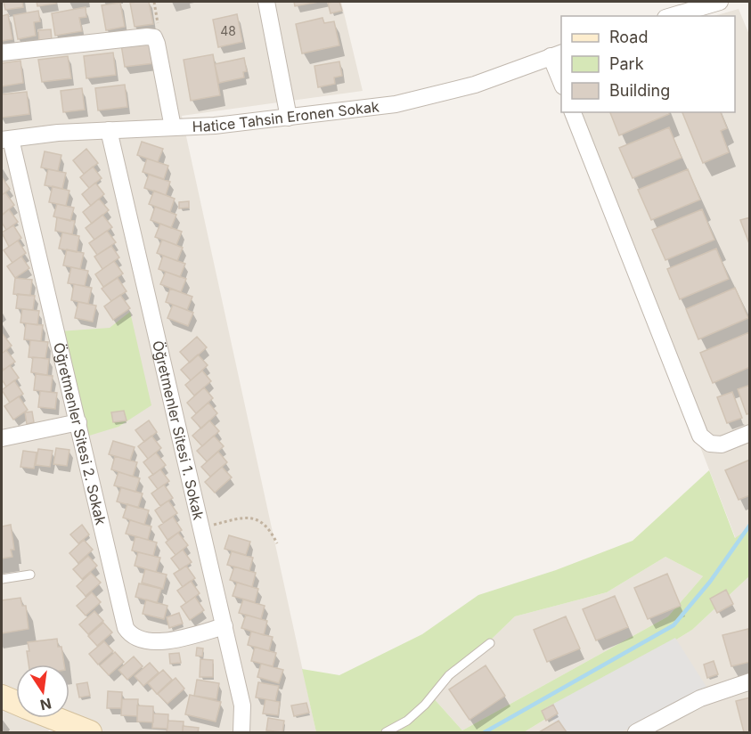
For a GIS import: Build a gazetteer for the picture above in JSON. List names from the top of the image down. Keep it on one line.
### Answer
{"streets":{"street":["Hatice Tahsin Eronen Sokak","Öğretmenler Sitesi 1. Sokak","Öğretmenler Sitesi 2. Sokak"]},"crossings":[["Hatice Tahsin Eronen Sokak","Öğretmenler Sitesi 1. Sokak"],["Hatice Tahsin Eronen Sokak","Öğretmenler Sitesi 2. Sokak"],["Öğretmenler Sitesi 1. Sokak","Öğretmenler Sitesi 2. Sokak"]],"house_numbers":["48"],"legend":["Road","Park","Building"],"north":"bottom"}
